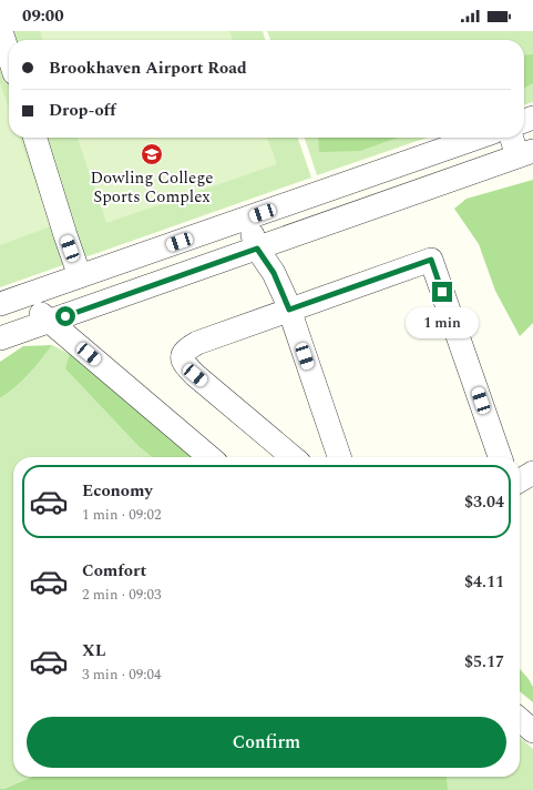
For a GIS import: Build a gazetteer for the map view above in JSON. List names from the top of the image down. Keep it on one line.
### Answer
{"places":{"school or university":["Dowling College Sports Complex"]},"page":{"status":"09:00","banner":["Brookhaven Airport Road","Drop-off"],"bubble":"1 min","list":[{"name":"Economy","note":"1 min · 09:02","value":"$3.04"},{"name":"Comfort","note":"2 min · 09:03","value":"$4.11"},{"name":"XL","note":"3 min · 09:04","value":"$5.17"}],"buttons":"Confirm"}}
